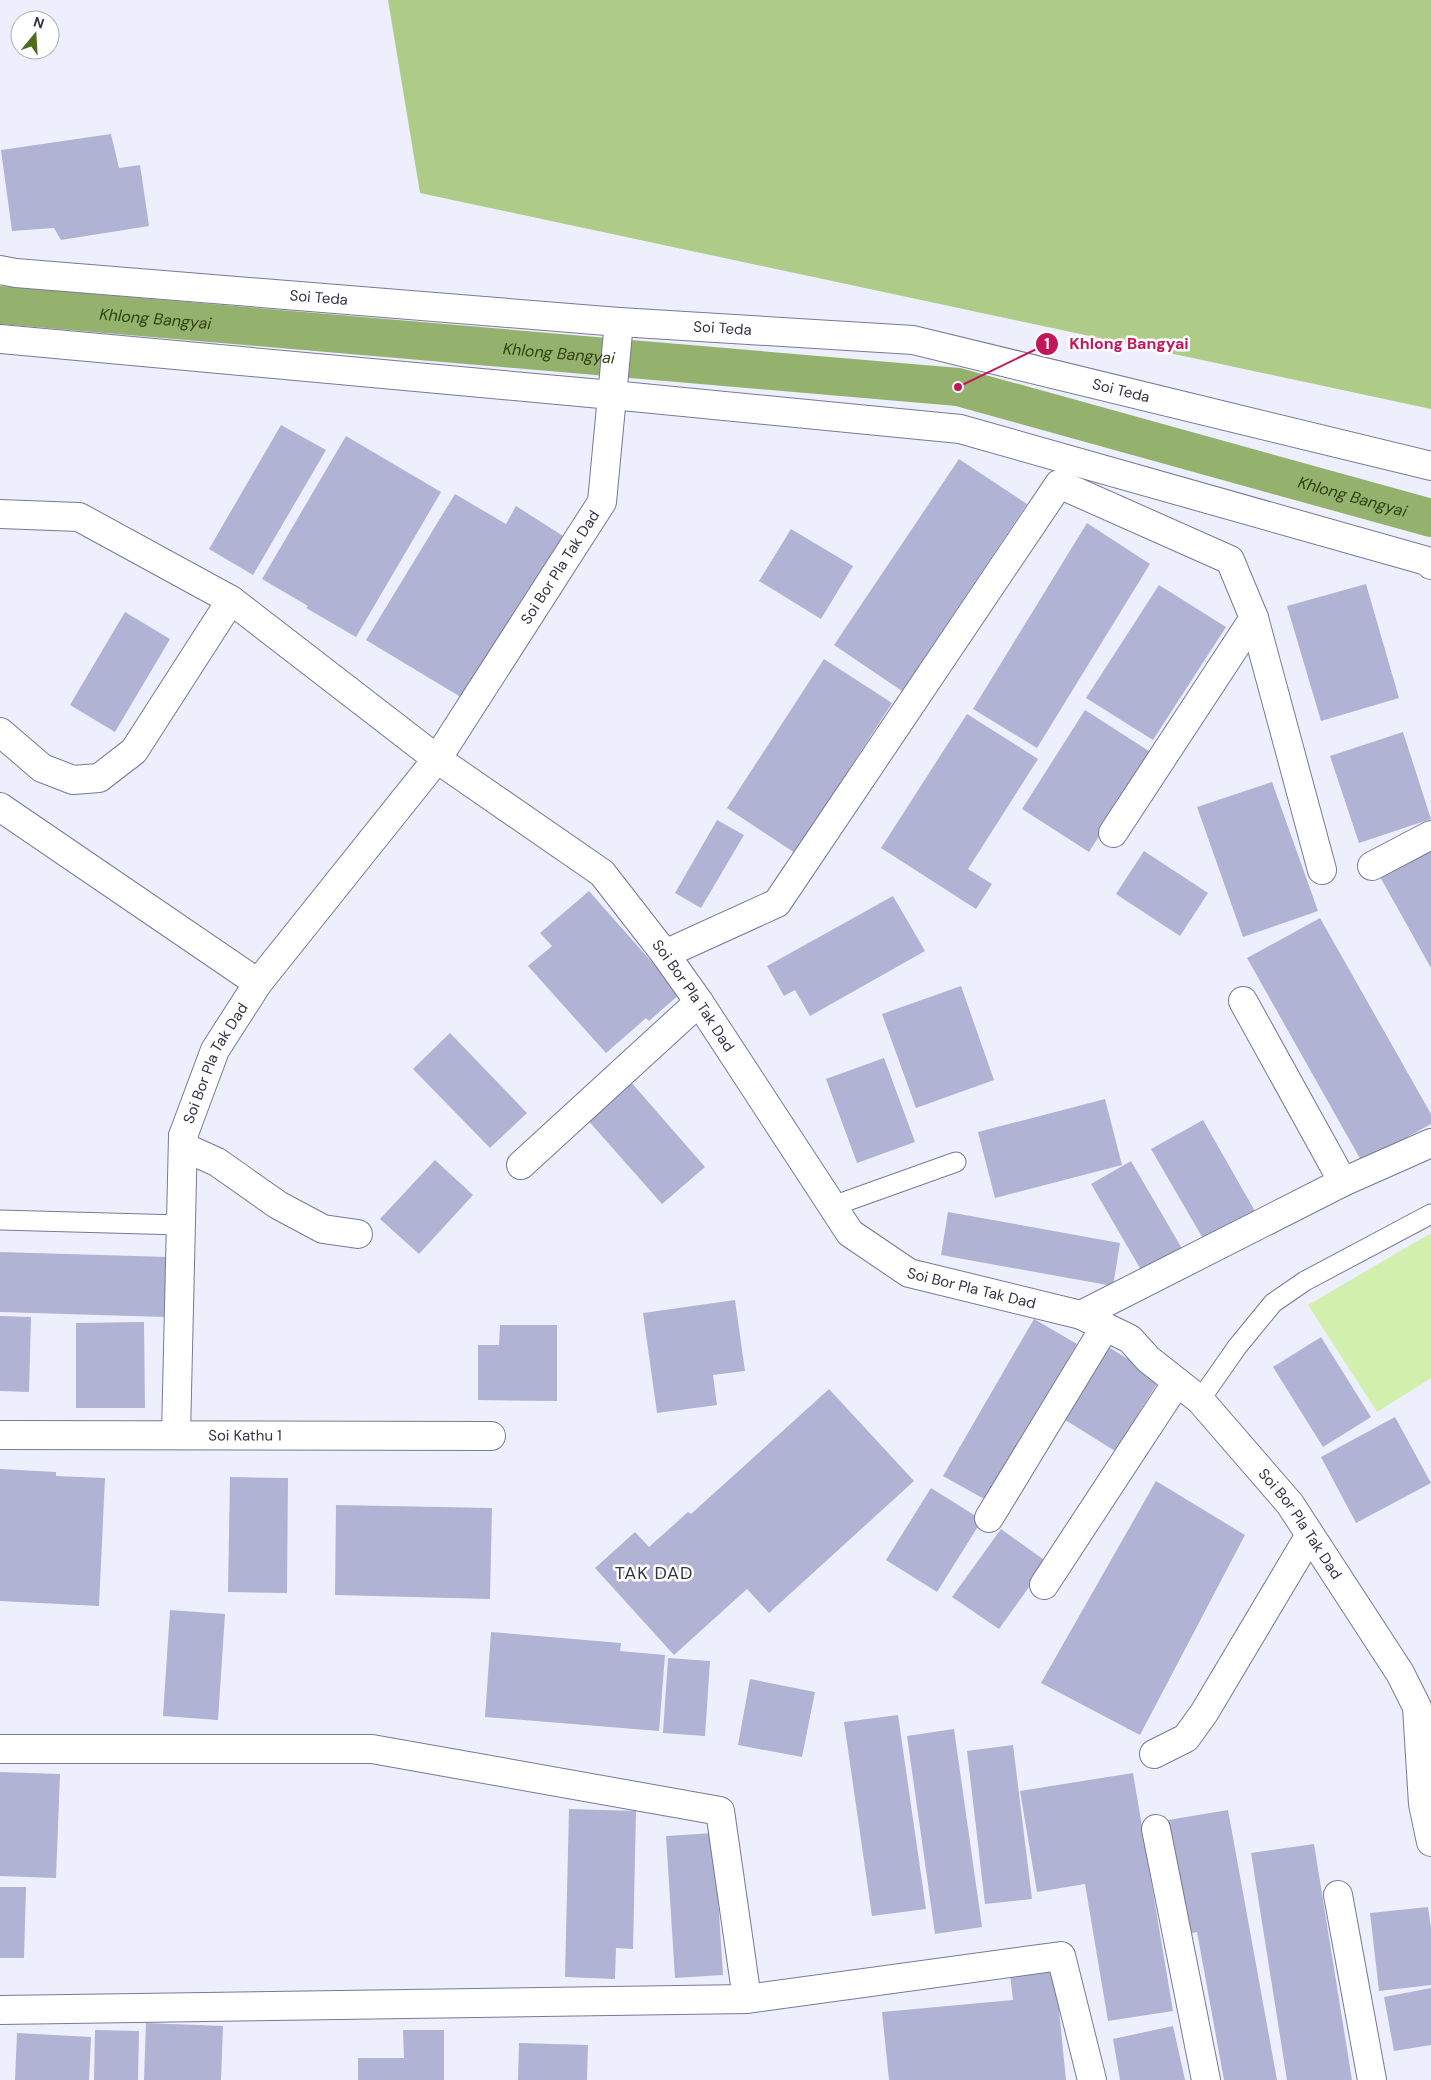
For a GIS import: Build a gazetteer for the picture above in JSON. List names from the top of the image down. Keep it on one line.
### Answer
{"streets":{"street":["Soi Teda","Soi Bor Pla Tak Dad","Soi Kathu 1"]},"crossings":[["Soi Teda","Soi Bor Pla Tak Dad"],["Soi Bor Pla Tak Dad","Soi Kathu 1"]],"districts":["TAK DAD"],"water":["Khlong Bangyai"],"places":["Khlong Bangyai"],"north":"top"}
